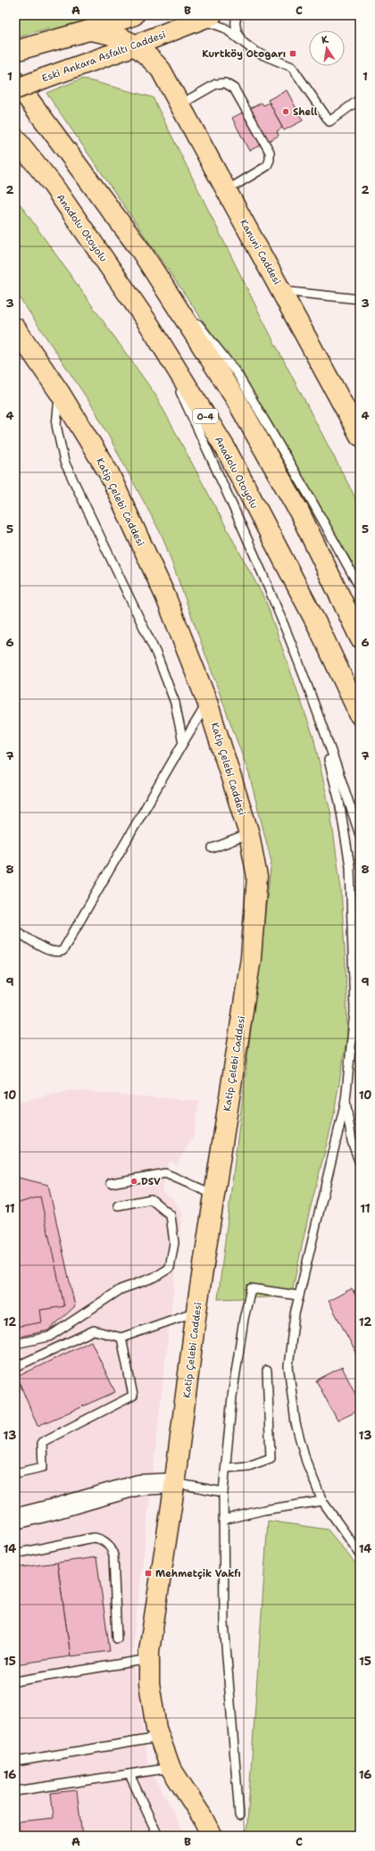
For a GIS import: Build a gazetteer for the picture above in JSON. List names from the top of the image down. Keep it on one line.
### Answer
{"streets":{"main road":["Eski Ankara Asfaltı Caddesi","Anadolu Otoyolu","Kanuni Caddesi","O-4","Katip Çelebi Caddesi"]},"crossings":[["Eski Ankara Asfaltı Caddesi","Kanuni Caddesi"]],"places":{"transit":["Kurtköy Otogarı","Mehmetçik Vakfı"],"other":["Shell","DSV"]},"north":"top","grid":{"columns":["A","B","C"],"rows":["1","2","3","4","5","6","7","8","9","10","11","12","13","14","15","16"]}}
